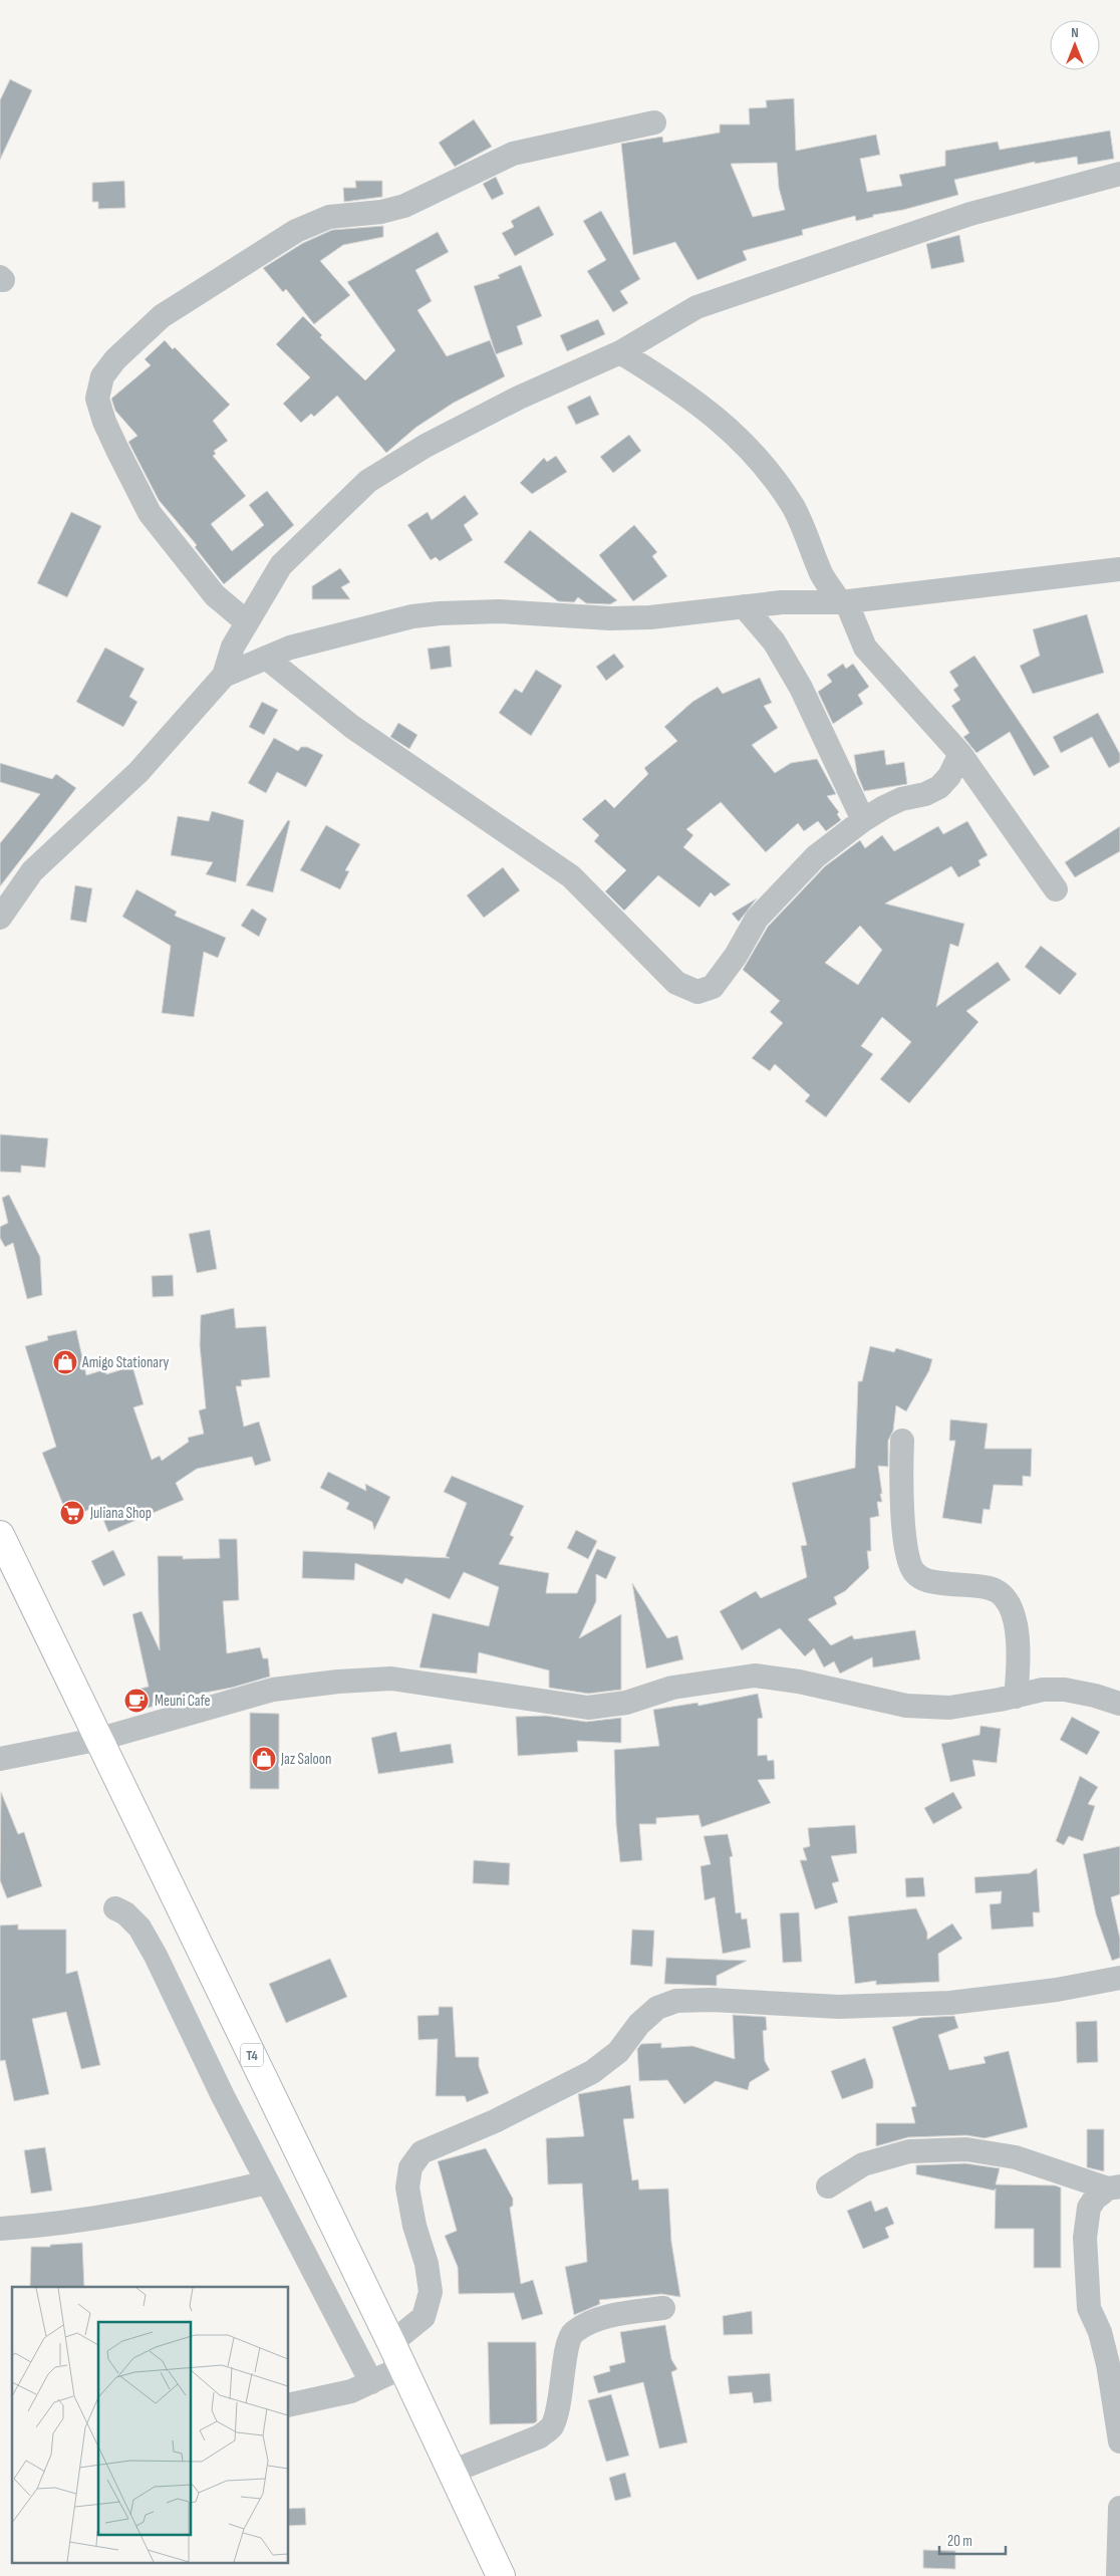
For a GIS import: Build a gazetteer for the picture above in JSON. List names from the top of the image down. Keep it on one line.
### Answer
{"streets":{"highway":["T4"]},"places":{"shop":["Amigo Stationary","Jaz Saloon"],"supermarket":["Juliana Shop"],"cafe":["Meuni Cafe"]},"scale_bar":"20 m","north":"top"}
